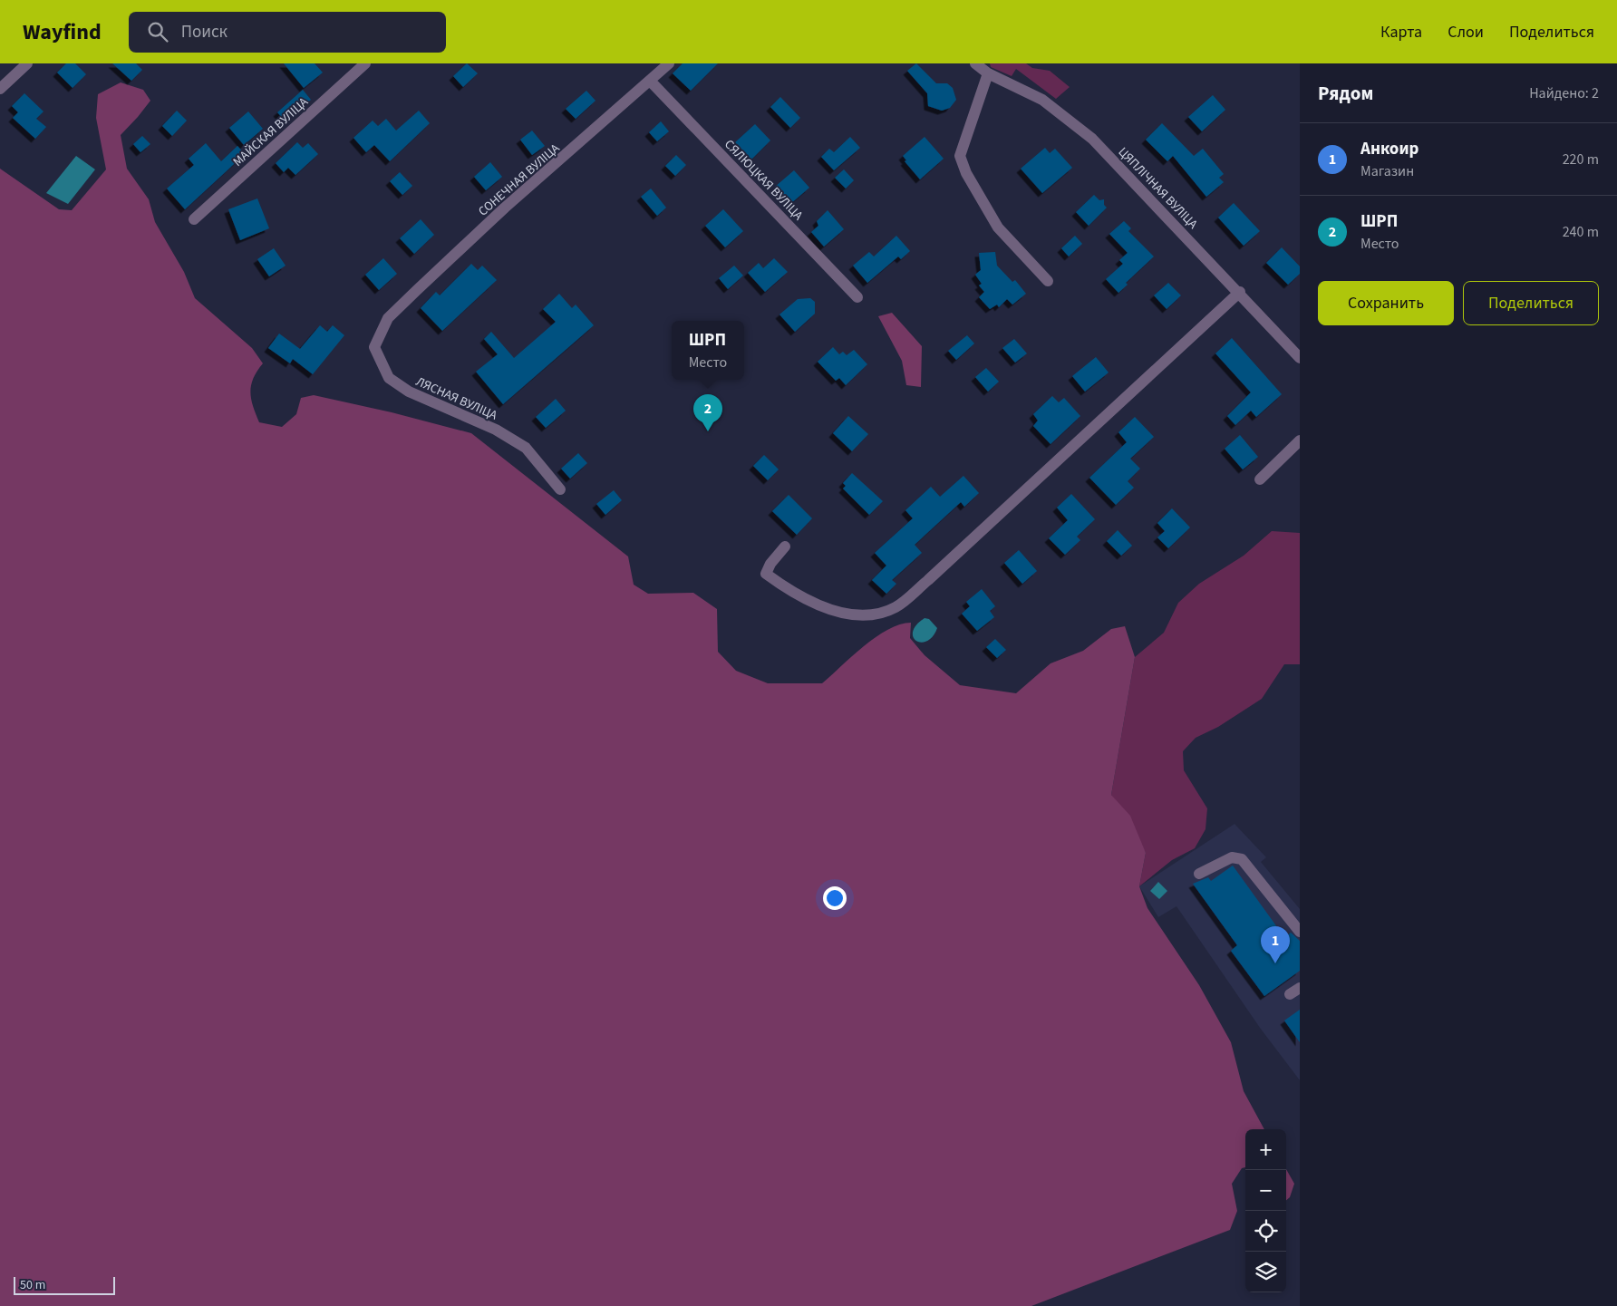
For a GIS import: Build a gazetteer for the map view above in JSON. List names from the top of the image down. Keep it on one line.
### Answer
{"streets":{"street":["МАЙСКАЯ ВУЛІЦА","СОНЕЧНАЯ ВУЛІЦА","СЯЛЮЦКАЯ ВУЛІЦА","ЦЯПЛІЧНАЯ ВУЛІЦА","ЛЯСНАЯ ВУЛІЦА"]},"crossings":[["СОНЕЧНАЯ ВУЛІЦА","СЯЛЮЦКАЯ ВУЛІЦА"],["СОНЕЧНАЯ ВУЛІЦА","ЛЯСНАЯ ВУЛІЦА"]],"scale_bar":"50 m","page":{"header":"Wayfind","search":"Поиск","nav":["Карта","Слои","Поделиться"],"heading":["Рядом","Найдено: 2"],"list":[{"mark":"1","name":"Анкоир","note":"Магазин","value":"220 m"},{"mark":"2","name":"ШРП","note":"Место","value":"240 m"}],"buttons":["Сохранить","Поделиться"],"popup":["ШРП","Место"],"pins":["2","1"],"map_buttons":["+","−"],"scale":"50 m"}}
